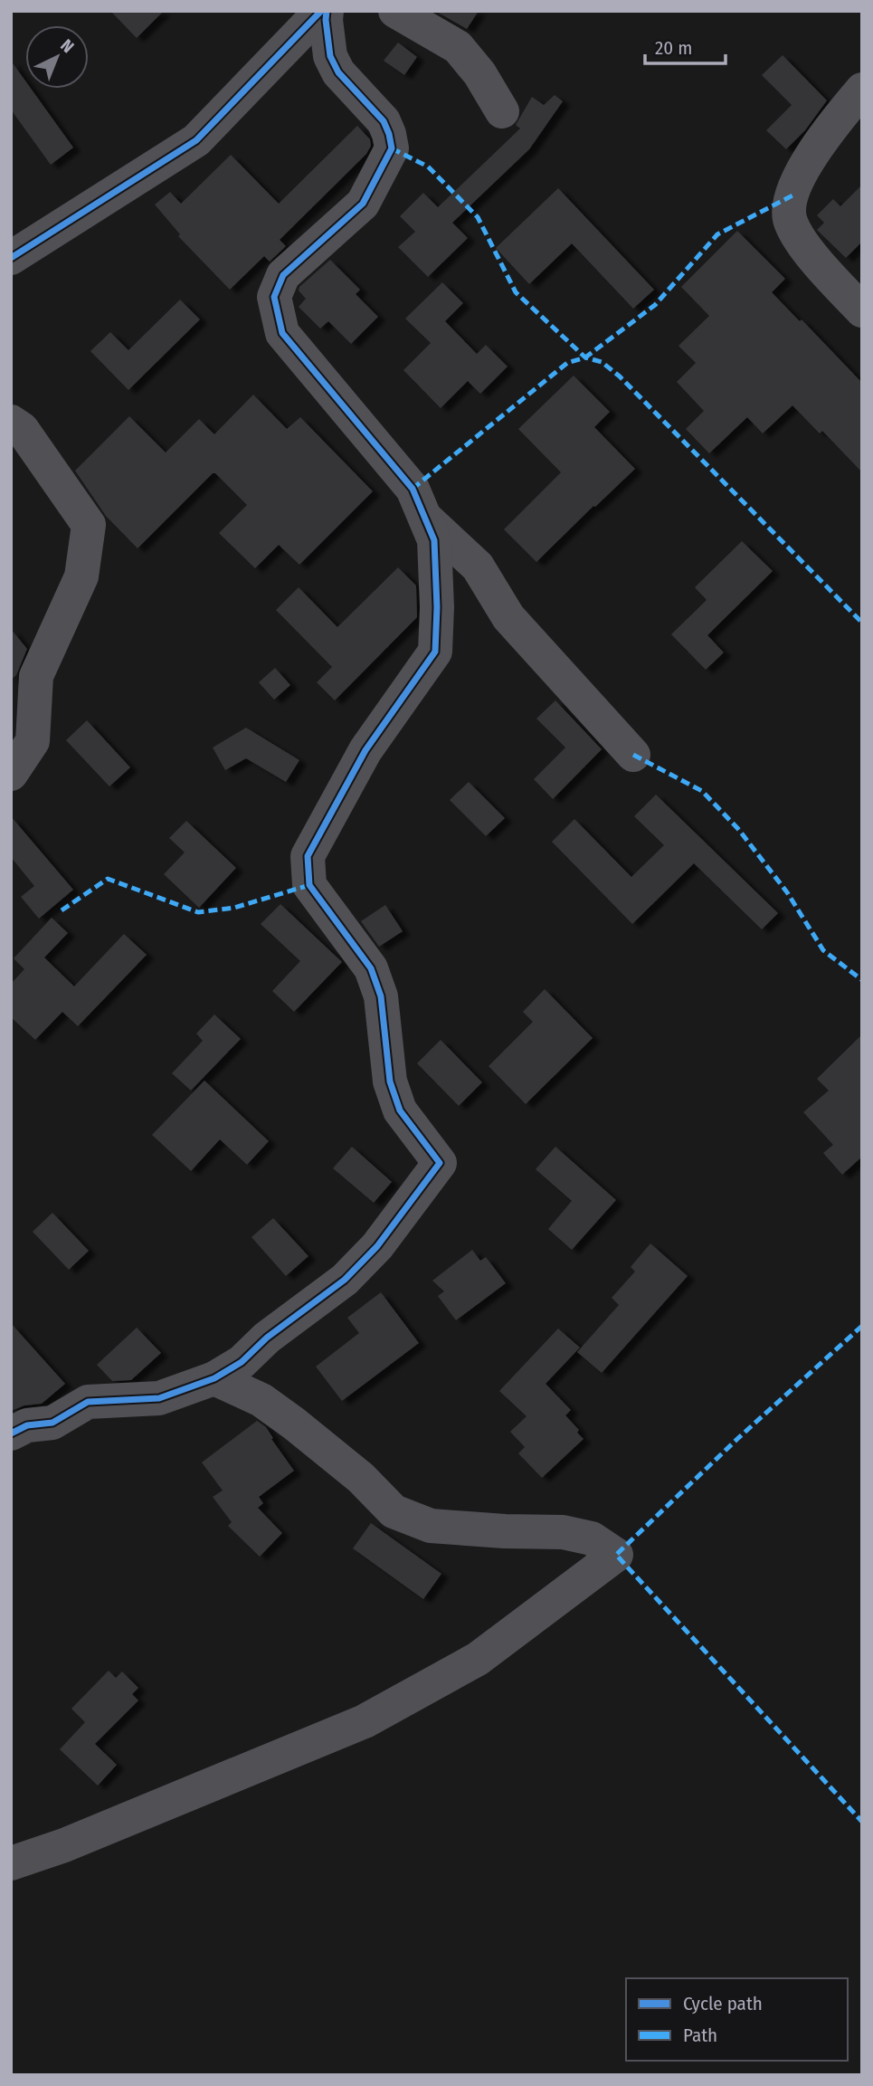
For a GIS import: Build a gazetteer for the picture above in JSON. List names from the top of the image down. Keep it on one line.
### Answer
{"legend":["Cycle path","Path"],"scale_bar":"20 m","north":"top right"}
